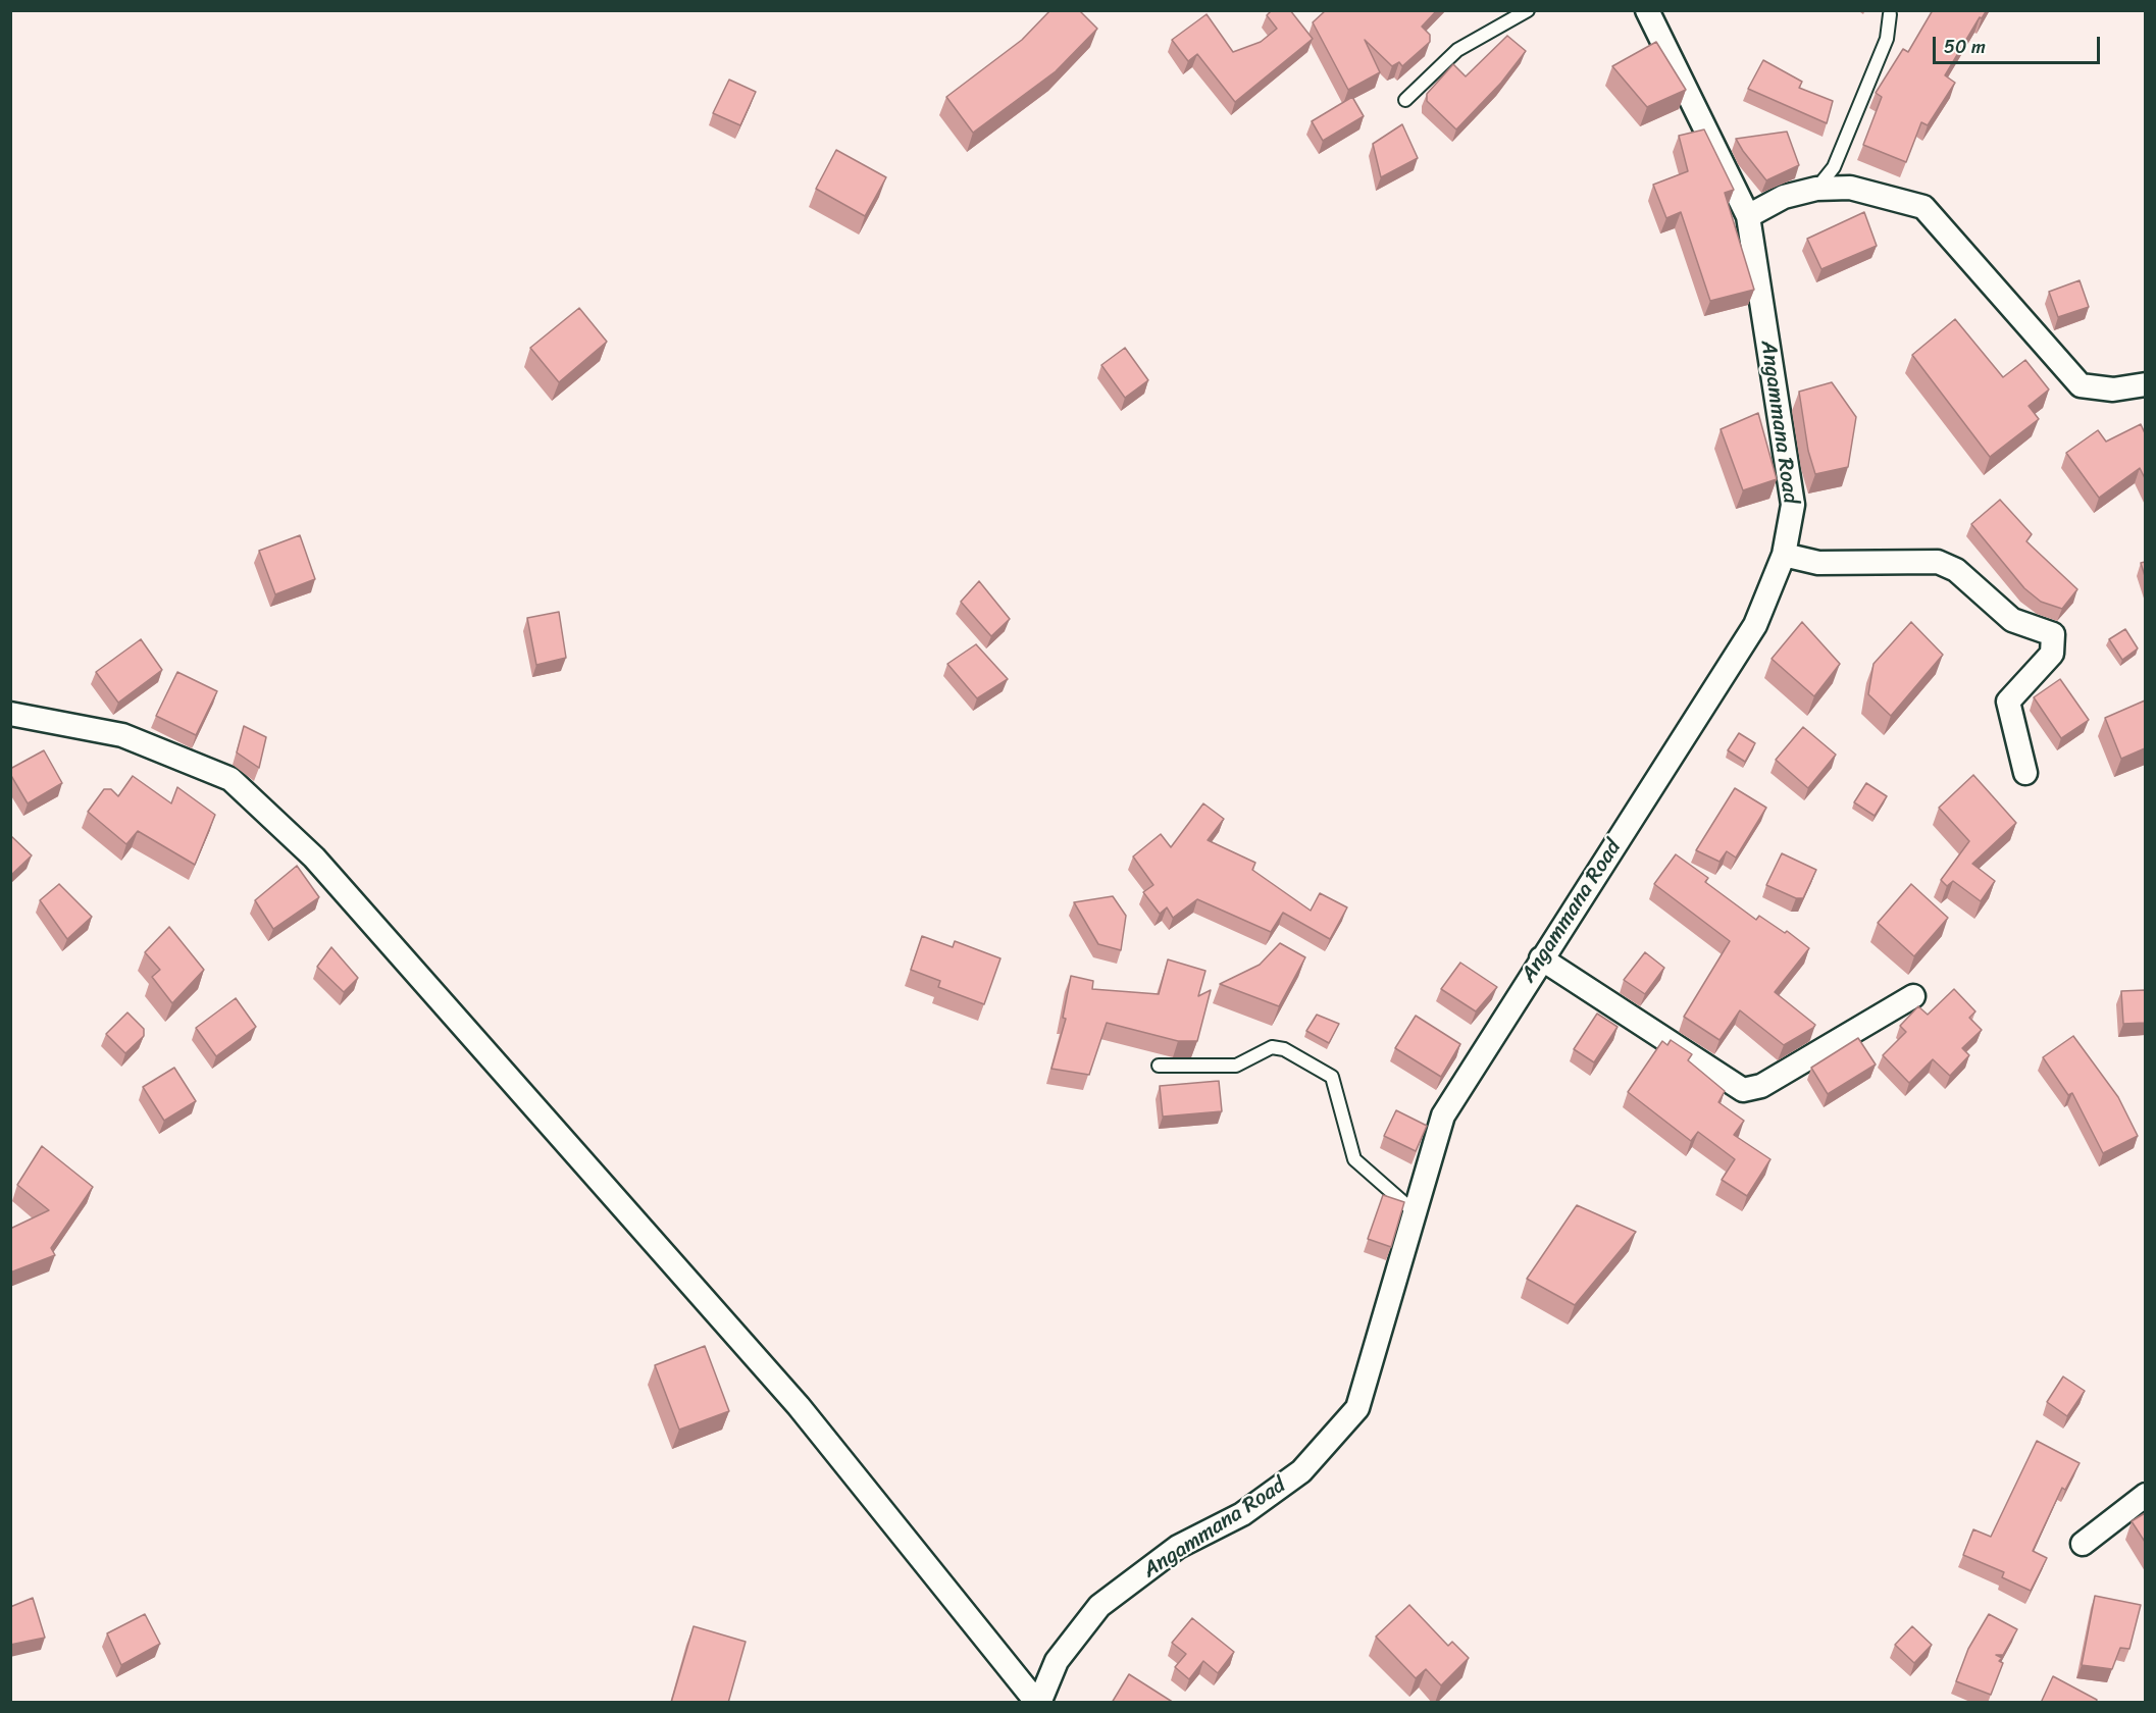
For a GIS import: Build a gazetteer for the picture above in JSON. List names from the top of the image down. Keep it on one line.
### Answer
{"streets":{"street":["Angammana Road"]},"scale_bar":"50 m"}
